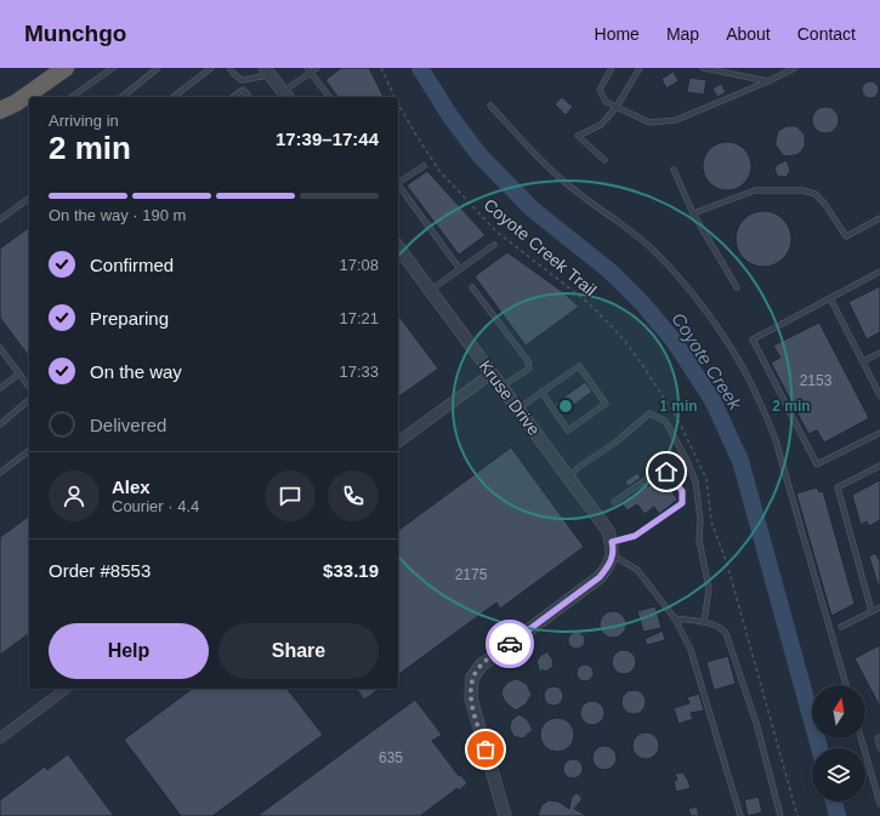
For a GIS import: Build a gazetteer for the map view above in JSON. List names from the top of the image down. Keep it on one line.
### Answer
{"streets":{"street":["Kruse Drive"],"path":["Coyote Creek Trail"]},"water":["Coyote Creek"],"house_numbers":["2153","2175","635"],"north":"top","page":{"header":"Munchgo","nav":["Home","Map","About","Contact"],"heading":["2 min","Arriving in","17:39–17:44"],"panel":["Alex","Courier · 4.4","Order #8553","$33.19"],"bar":"On the way · 190 m","list":[["Confirmed","17:08"],["Preparing","17:21"],["On the way","17:33"],"Delivered"],"buttons":["Help","Share"]},"rings":["1 min","2 min"]}
